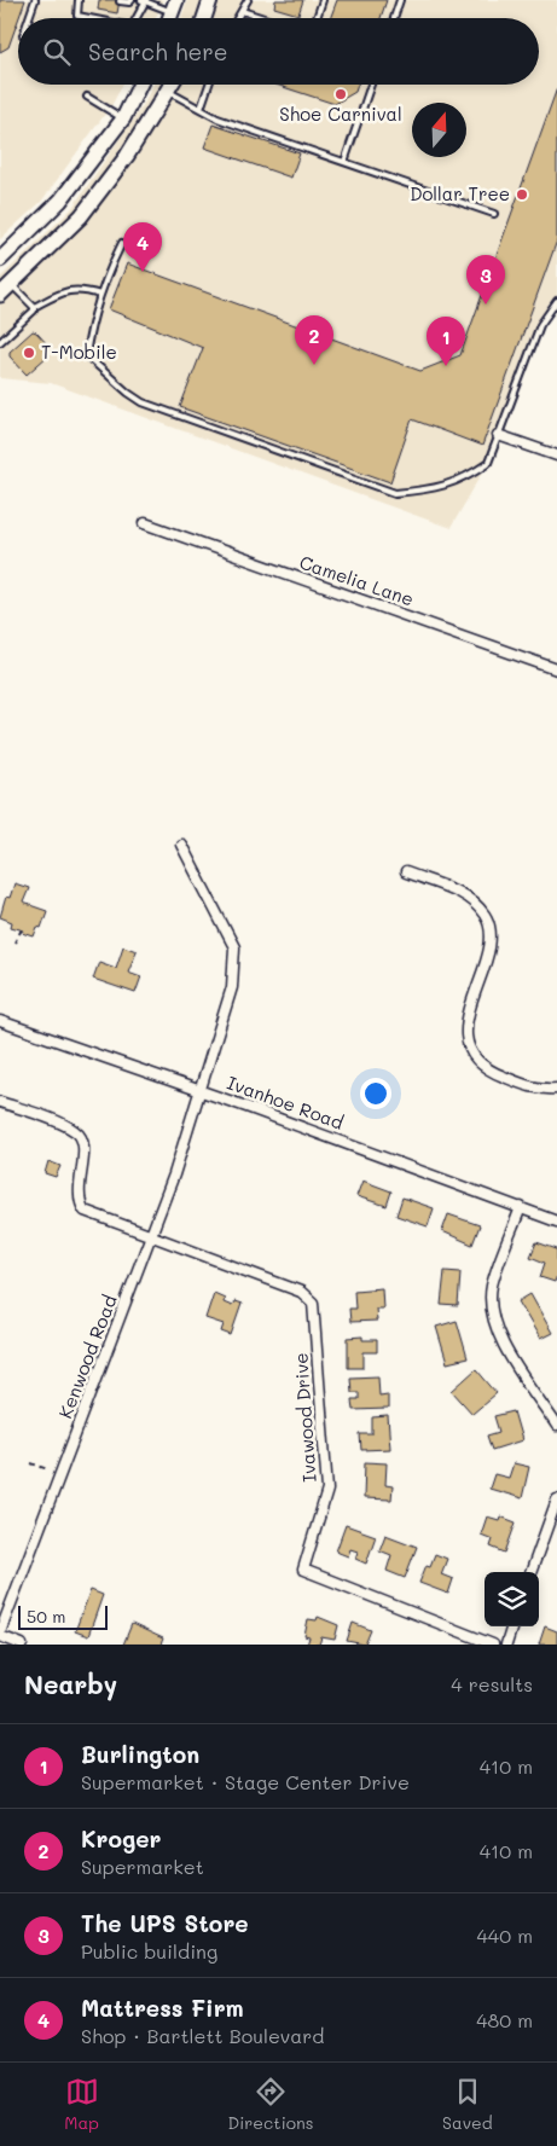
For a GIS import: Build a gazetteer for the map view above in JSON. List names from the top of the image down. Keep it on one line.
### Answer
{"streets":{"street":["Camelia Lane","Ivanhoe Road","Kenwood Road","Ivawood Drive"]},"crossings":[["Ivanhoe Road","Kenwood Road"],["Kenwood Road","Ivawood Drive"]],"places":["Shoe Carnival","Dollar Tree","T-Mobile"],"scale_bar":"50 m","north":"top","page":{"search":"Search here","pins":["4","3","2","1"],"scale":"50 m","heading":["Nearby","4 results"],"list":[{"mark":"1","name":"Burlington","note":"Supermarket · Stage Center Drive","value":"410 m"},{"mark":"2","name":"Kroger","note":"Supermarket","value":"410 m"},{"mark":"3","name":"The UPS Store","note":"Public building","value":"440 m"},{"mark":"4","name":"Mattress Firm","note":"Shop · Bartlett Boulevard","value":"480 m"}],"nav":["Map","Directions","Saved"]}}
